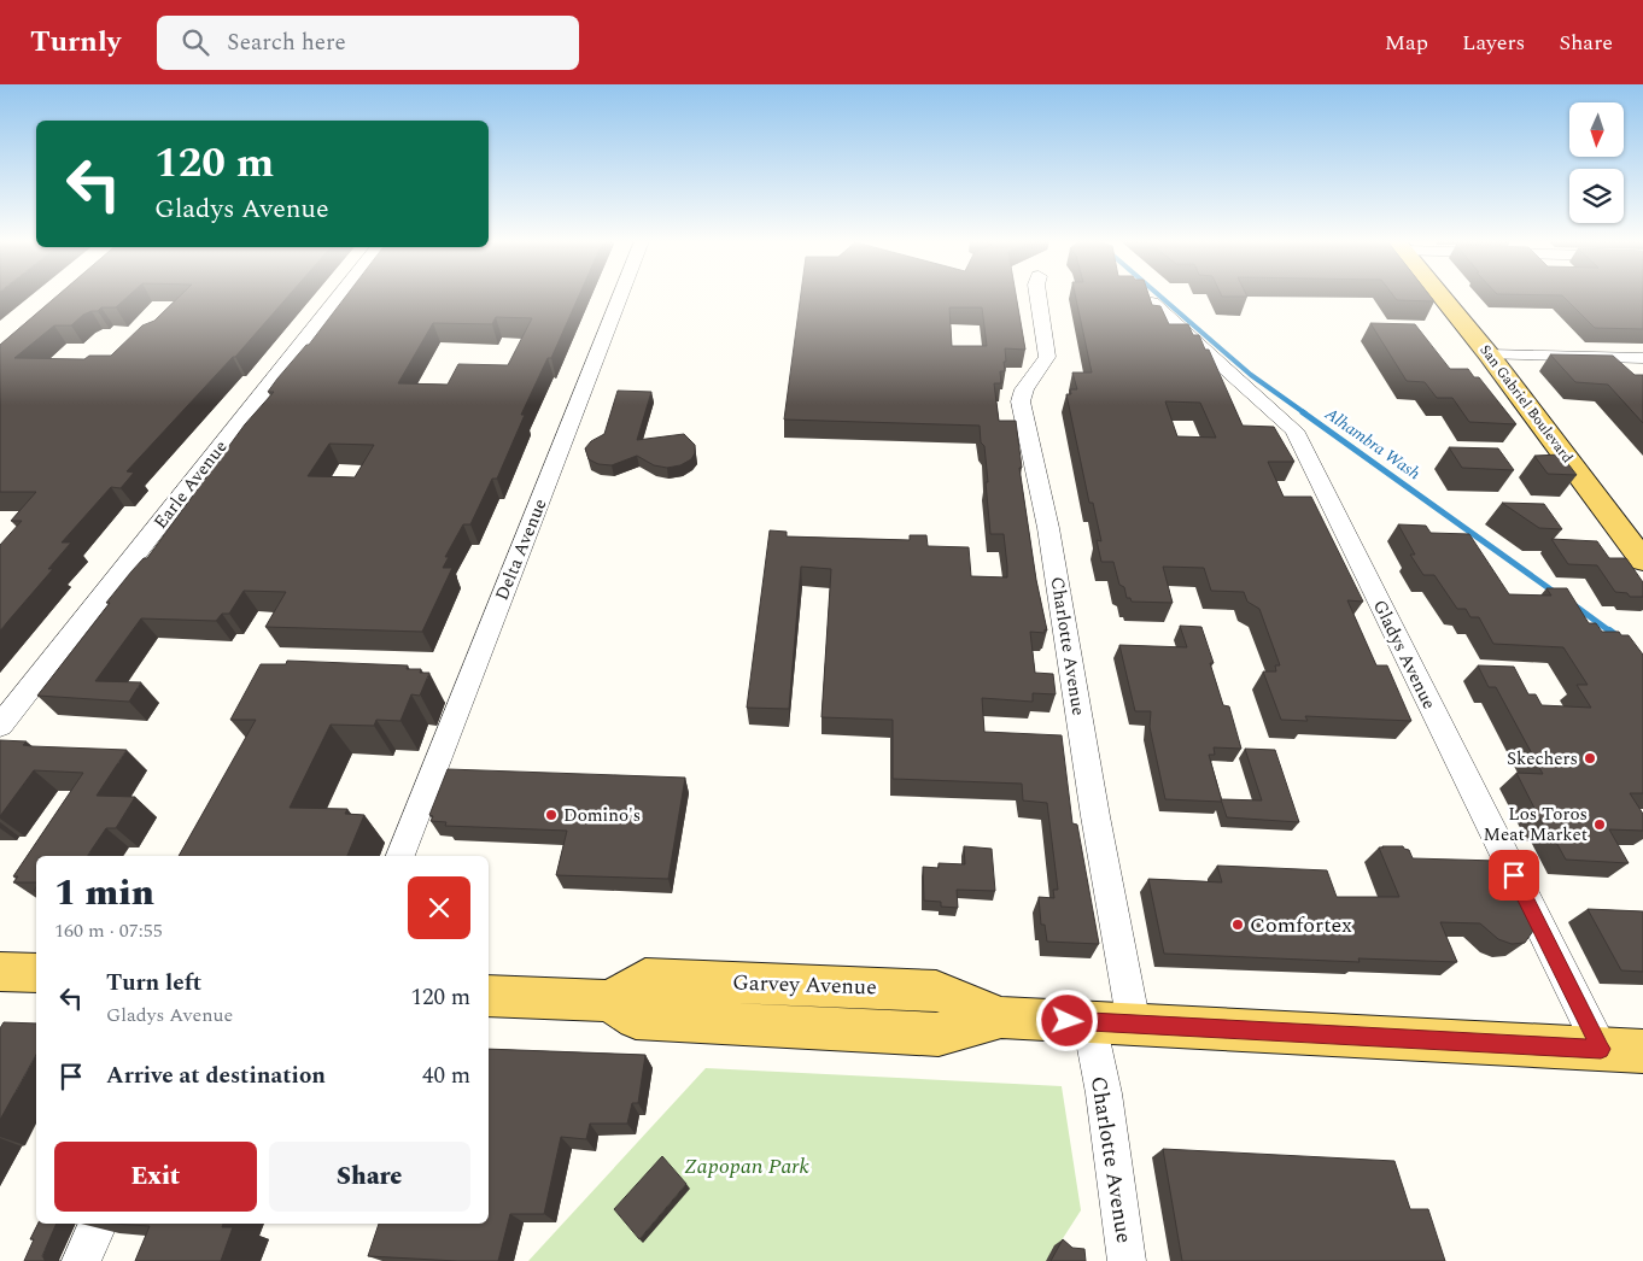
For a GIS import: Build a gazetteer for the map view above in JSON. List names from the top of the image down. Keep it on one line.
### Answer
{"streets":{"main road":["San Gabriel Boulevard"],"street":["Earle Avenue","Delta Avenue","Charlotte Avenue","Gladys Avenue"]},"water":["Alhambra Wash"],"parks":["Zapopan Park"],"places":["Skechers","Domino's","Los Toros Meat Market","Comfortex"],"north":"bottom","page":{"header":"Turnly","search":"Search here","nav":["Map","Layers","Share"],"turn":["120 m","Gladys Avenue"],"heading":["1 min","160 m · 07:55"],"list":[{"name":"Turn left","note":"Gladys Avenue","value":"120 m"},{"name":"Arrive at destination","value":"40 m"}],"buttons":["Exit","Share"]}}
